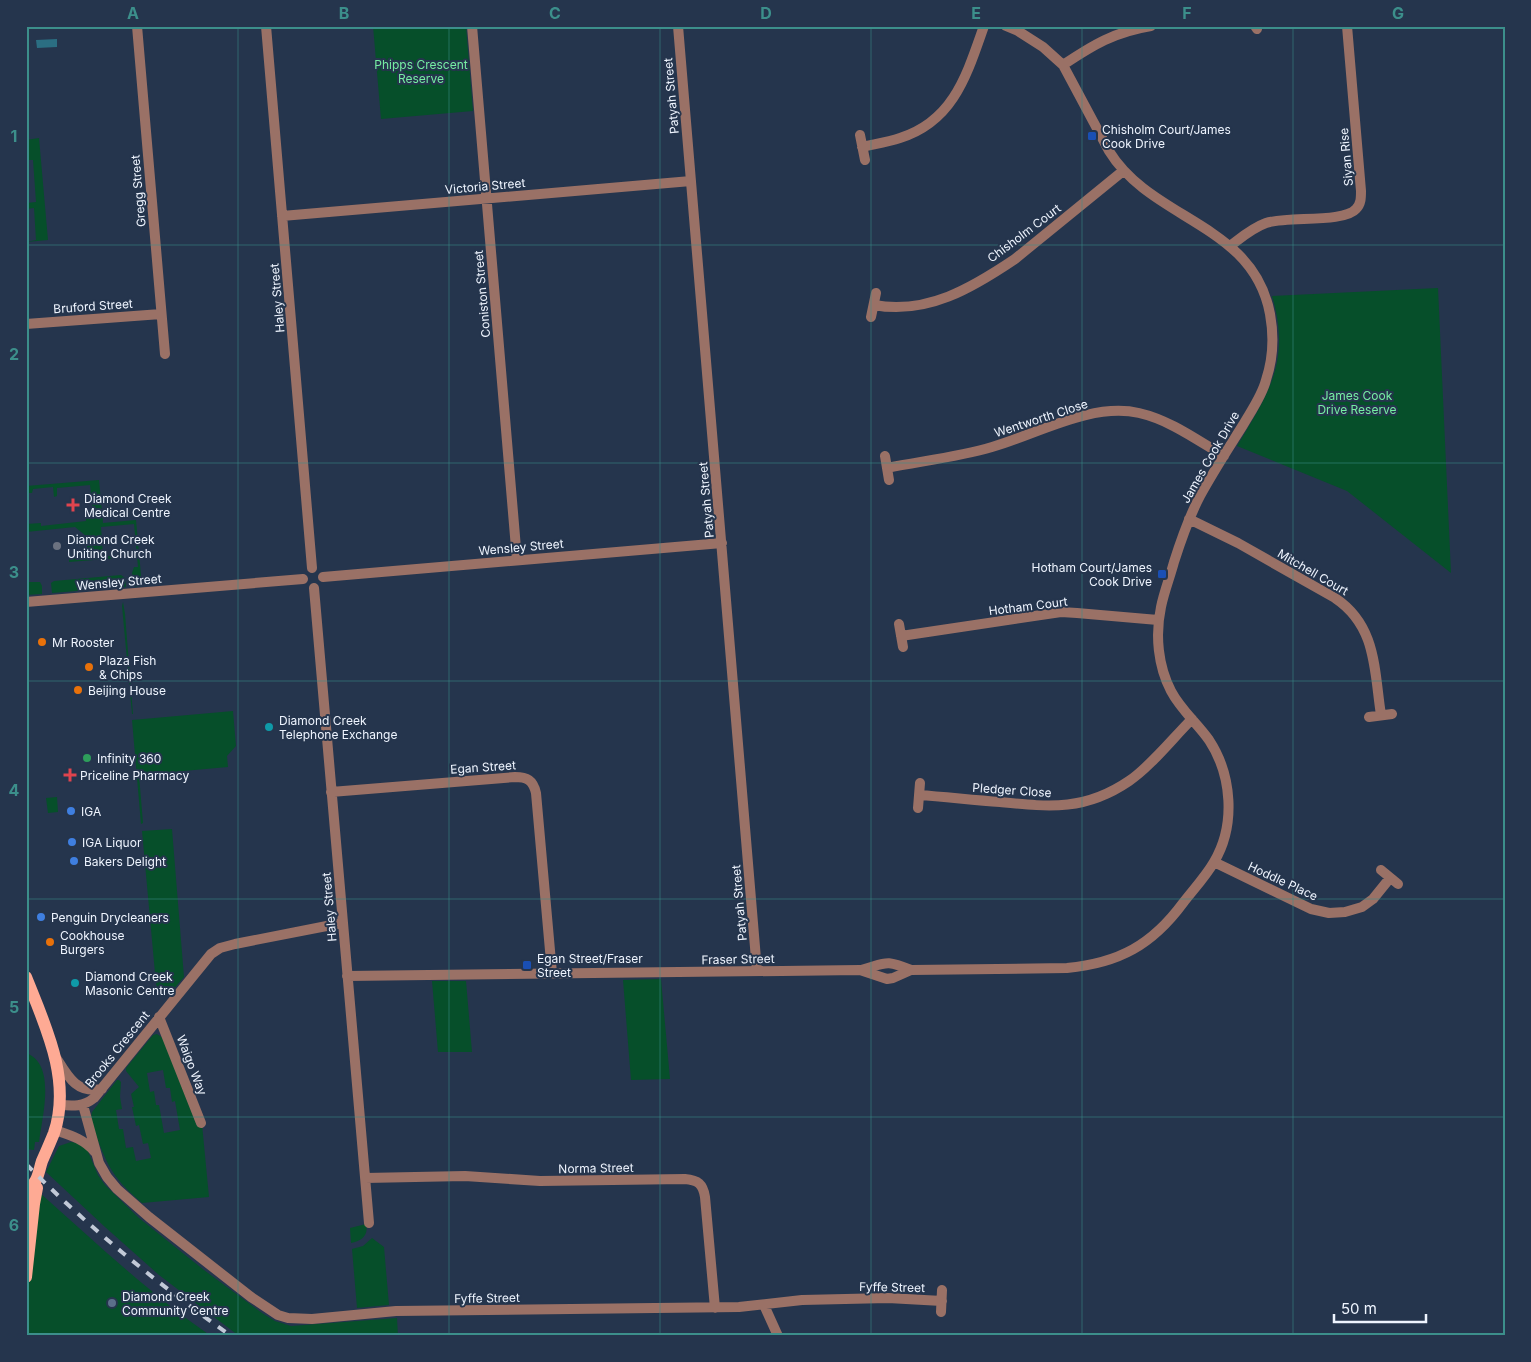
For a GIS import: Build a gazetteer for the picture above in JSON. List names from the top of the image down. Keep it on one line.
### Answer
{"streets":{"street":["Patyah Street","Siyan Rise","Victoria Street","Gregg Street","Chisholm Court","Coniston Street","Haley Street","Bruford Street","Wentworth Close","James Cook Drive","Wensley Street","Mitchell Court","Hotham Court","Egan Street","Pledger Close","Hoddle Place","Fraser Street","Brooks Crescent","Waigo Way","Norma Street","Fyffe Street"]},"crossings":[["Patyah Street","Victoria Street"],["Patyah Street","Wensley Street"],["Patyah Street","Fraser Street"],["Siyan Rise","James Cook Drive"],["Victoria Street","Coniston Street"],["Victoria Street","Haley Street"],["Gregg Street","Bruford Street"],["Chisholm Court","James Cook Drive"],["Coniston Street","Wensley Street"],["Haley Street","Wensley Street"],["Haley Street","Egan Street"],["Haley Street","Fraser Street"],["Haley Street","Brooks Crescent"],["Haley Street","Norma Street"],["Wentworth Close","James Cook Drive"],["James Cook Drive","Mitchell Court"],["James Cook Drive","Hotham Court"],["James Cook Drive","Pledger Close"],["James Cook Drive","Hoddle Place"],["James Cook Drive","Fraser Street"],["Egan Street","Fraser Street"],["Brooks Crescent","Waigo Way"],["Brooks Crescent","Fyffe Street"],["Norma Street","Fyffe Street"]],"parks":["Phipps Crescent Reserve","James Cook Drive Reserve"],"places":{"transit":["Chisholm Court/James Cook Drive","Hotham Court/James Cook Drive","Egan Street/Fraser Street"],"health":["Diamond Creek Medical Centre","Priceline Pharmacy"],"other":["Diamond Creek Uniting Church","Mr Rooster","Plaza Fish & Chips","Beijing House","Diamond Creek Telephone Exchange","Infinity 360","IGA","IGA Liquor","Bakers Delight","Penguin Drycleaners","Cookhouse Burgers","Diamond Creek Masonic Centre","Diamond Creek Community Centre"]},"scale_bar":"50 m","grid":{"columns":["A","B","C","D","E","F","G"],"rows":["1","2","3","4","5","6"]}}
